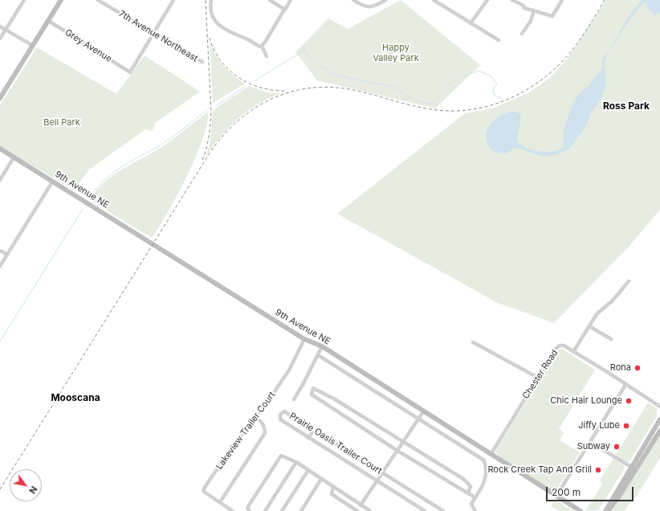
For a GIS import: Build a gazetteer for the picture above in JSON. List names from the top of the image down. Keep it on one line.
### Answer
{"streets":{"street":["7th Avenue Northeast","Grey Avenue","9th Avenue NE","Chester Road","Lakeview Trailer Court","Prairie Oasis Trailer Court"]},"crossings":[["7th Avenue Northeast","Grey Avenue"],["9th Avenue NE","Chester Road"],["9th Avenue NE","Lakeview Trailer Court"]],"districts":["Ross Park","Mooscana"],"parks":["Happy Valley Park","Bell Park"],"places":["Rona","Chic Hair Lounge","Jiffy Lube","Subway","Rock Creek Tap And Grill"],"scale_bar":"200 m","north":"bottom right"}
